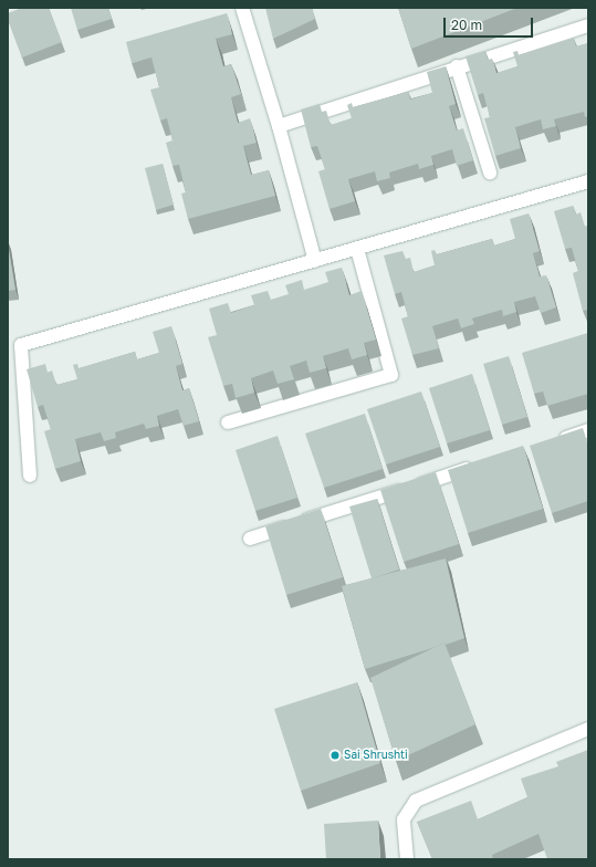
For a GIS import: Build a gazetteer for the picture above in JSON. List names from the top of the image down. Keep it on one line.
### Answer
{"places":["Sai Shrushti"],"scale_bar":"20 m"}
